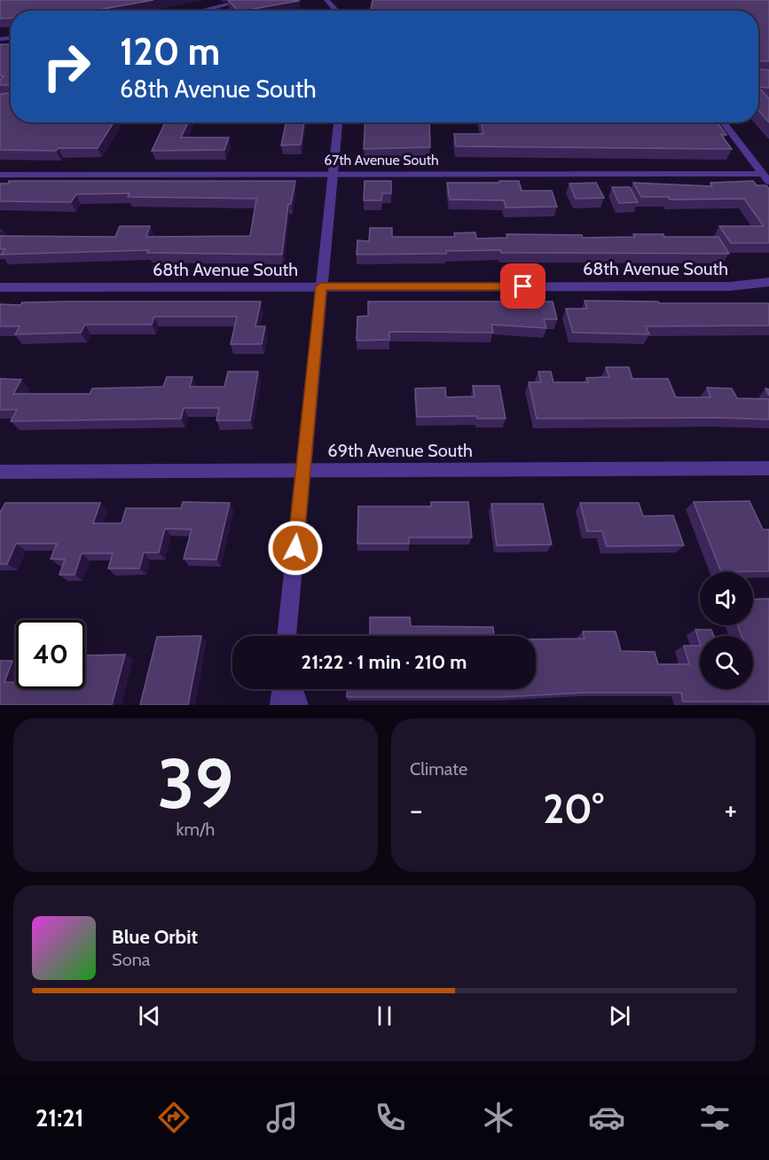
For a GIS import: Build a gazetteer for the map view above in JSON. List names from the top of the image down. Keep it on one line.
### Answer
{"streets":{"street":["67th Avenue South","68th Avenue South","69th Avenue South"]},"page":{"turn":["120 m","68th Avenue South"],"limit":"40","trip":"21:22 · 1 min · 210 m","tile":[["39","km/h"],"Climate"],"heat":["−","20°","+"],"song":["Blue Orbit","Sona"],"tabs":"21:21"}}
